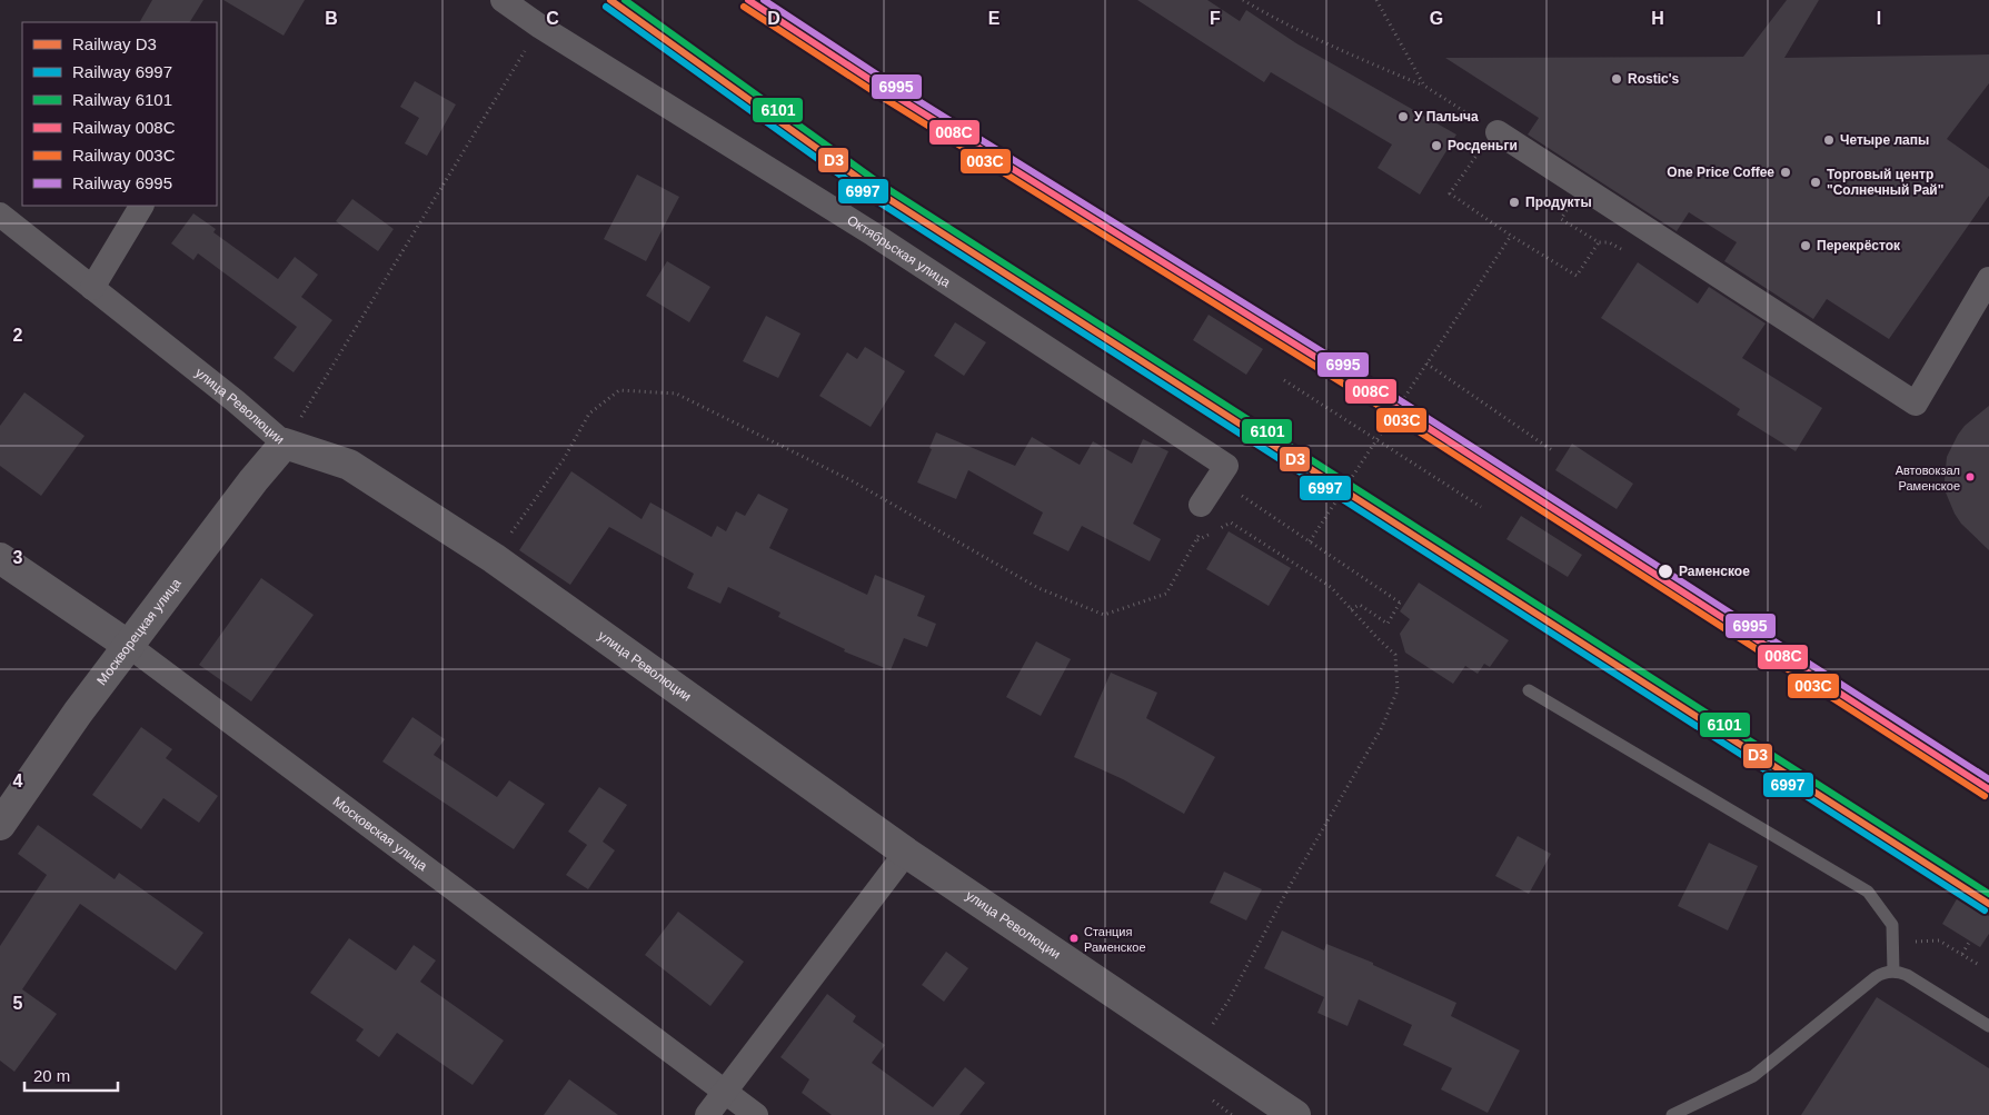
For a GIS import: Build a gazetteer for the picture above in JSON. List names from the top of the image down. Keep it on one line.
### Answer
{"streets":{"street":["Октябрьская улица","улица Революции","Москворецкая улица","Московская улица"]},"crossings":[["улица Революции","Москворецкая улица"],["Москворецкая улица","Московская улица"]],"places":["Rostic's","У Палыча","Четыре лапы","Росденьги","One Price Coffee","Торговый центр \"Солнечный Рай\"","Продукты","Перекрёсток","Автовокзал Раменское","Раменское","Станция Раменское"],"lines":["rail line D3","rail line 6101","rail line 008С","rail line 6995","rail line 6997","rail line 003С"],"legend":["Railway D3","Railway 6997","Railway 6101","Railway 008С","Railway 003С","Railway 6995"],"scale_bar":"20 m","grid":{"columns":["B","C","D","E","F","G","H","I"],"rows":["2","3","4","5"]}}
